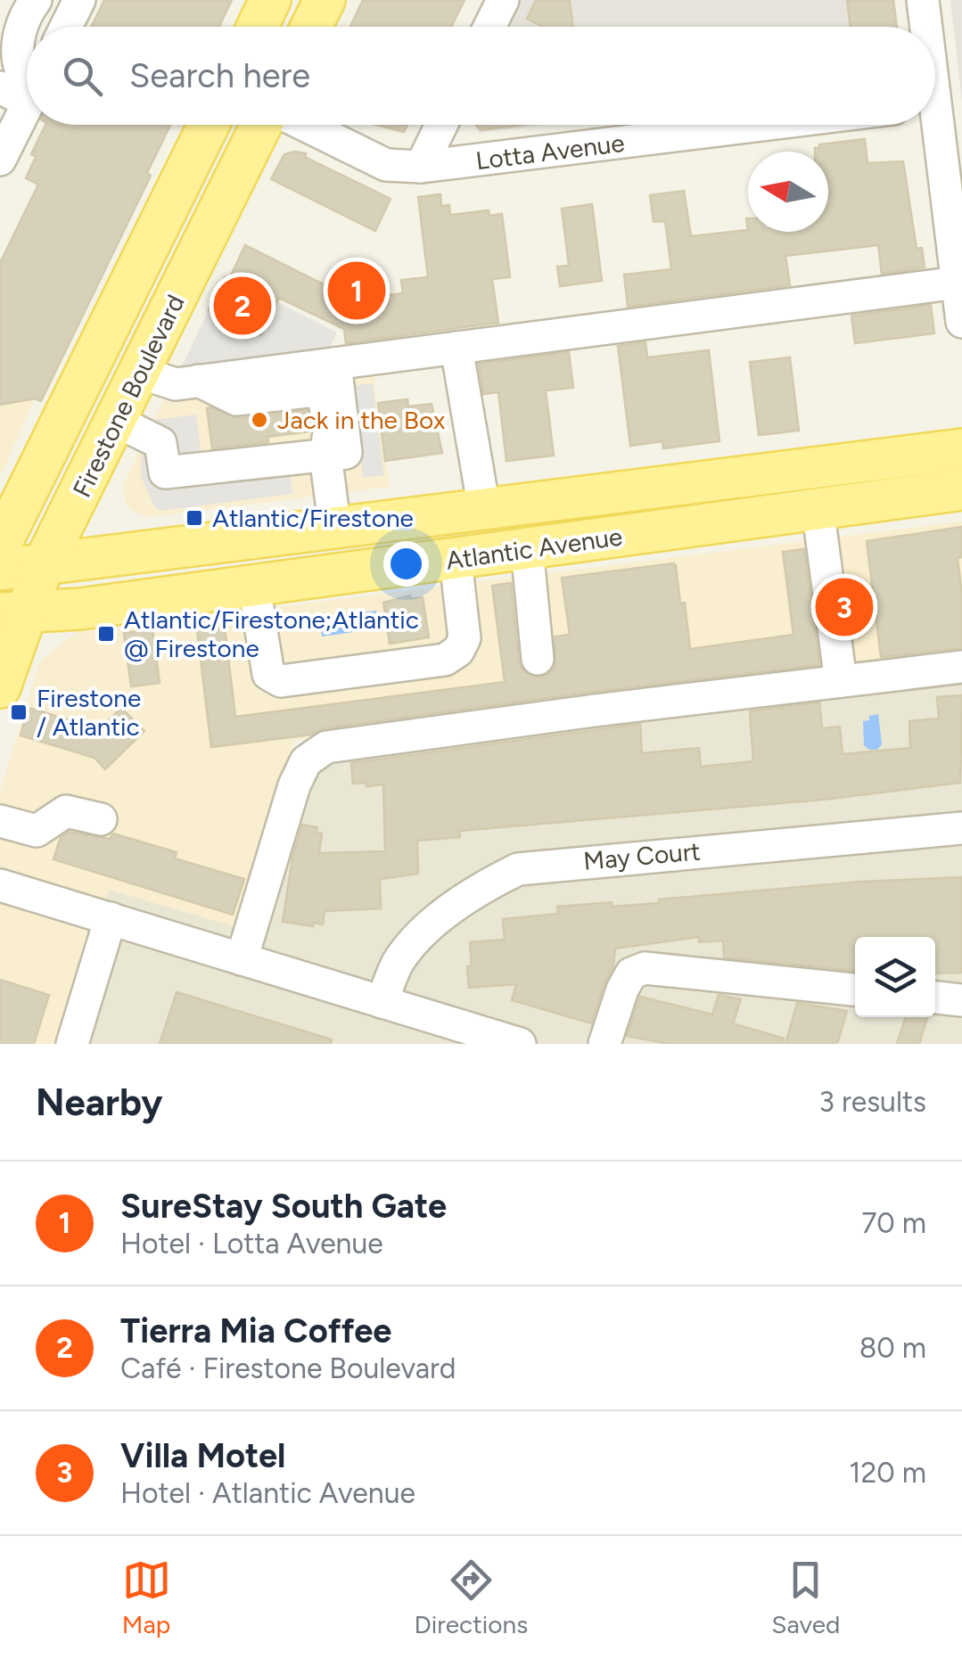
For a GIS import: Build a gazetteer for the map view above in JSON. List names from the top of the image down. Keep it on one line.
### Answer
{"streets":{"main road":["Firestone Boulevard","Atlantic Avenue"],"street":["Lotta Avenue","May Court"]},"crossings":[["Firestone Boulevard","Atlantic Avenue"]],"places":{"other":["Jack in the Box"],"transit":["Atlantic/Firestone","Atlantic/Firestone;Atlantic @ Firestone","Firestone / Atlantic"]},"north":"left","page":{"search":"Search here","pins":["1","2","3"],"heading":["Nearby","3 results"],"list":[{"mark":"1","name":"SureStay South Gate","note":"Hotel · Lotta Avenue","value":"70 m"},{"mark":"2","name":"Tierra Mia Coffee","note":"Café · Firestone Boulevard","value":"80 m"},{"mark":"3","name":"Villa Motel","note":"Hotel · Atlantic Avenue","value":"120 m"}],"nav":["Map","Directions","Saved"]}}
